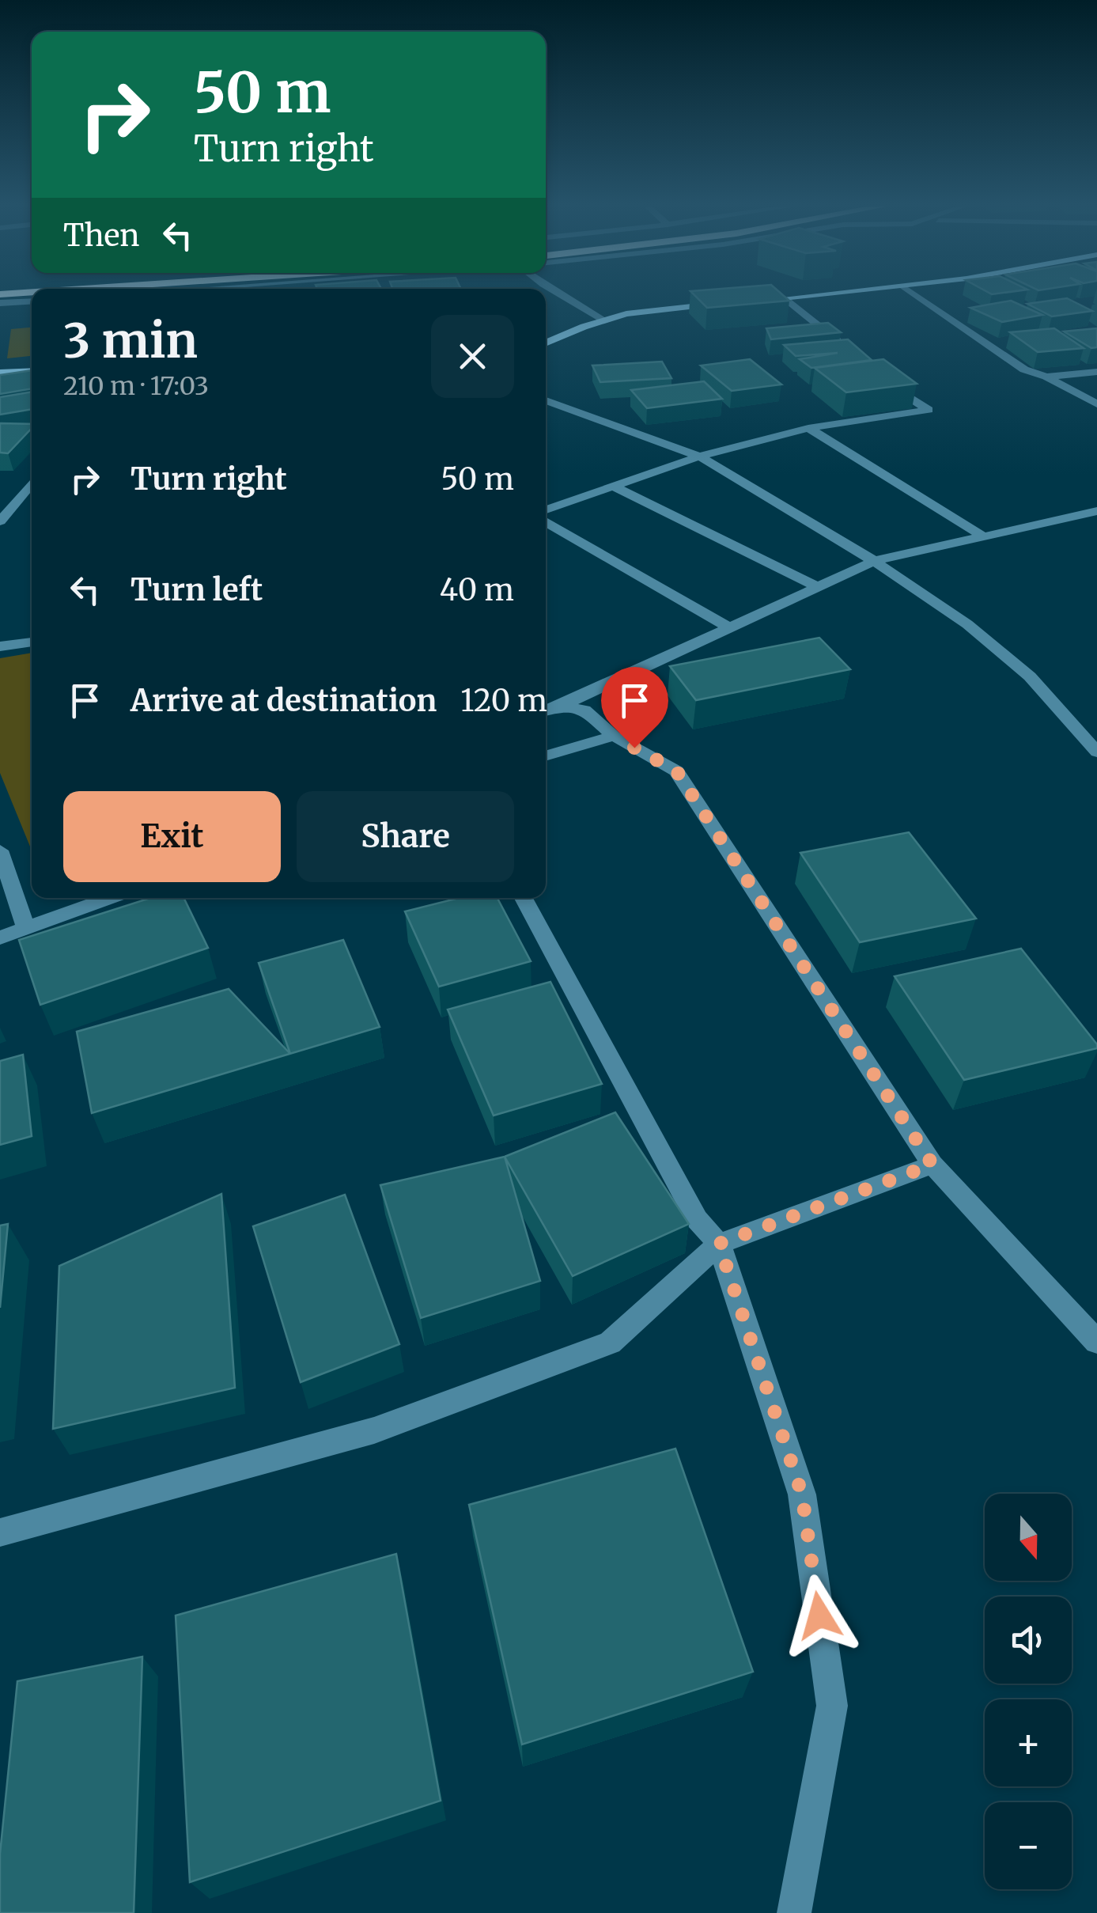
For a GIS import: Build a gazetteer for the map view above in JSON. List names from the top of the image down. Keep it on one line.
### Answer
{"north":"bottom","page":{"turn":["50 m","Turn right"],"then":"Then","heading":["3 min","210 m · 17:03"],"list":[{"name":"Turn right","value":"50 m"},{"name":"Turn left","value":"40 m"},{"name":"Arrive at destination","value":"120 m"}],"buttons":["Exit","Share"],"map_buttons":["+","−"]}}
